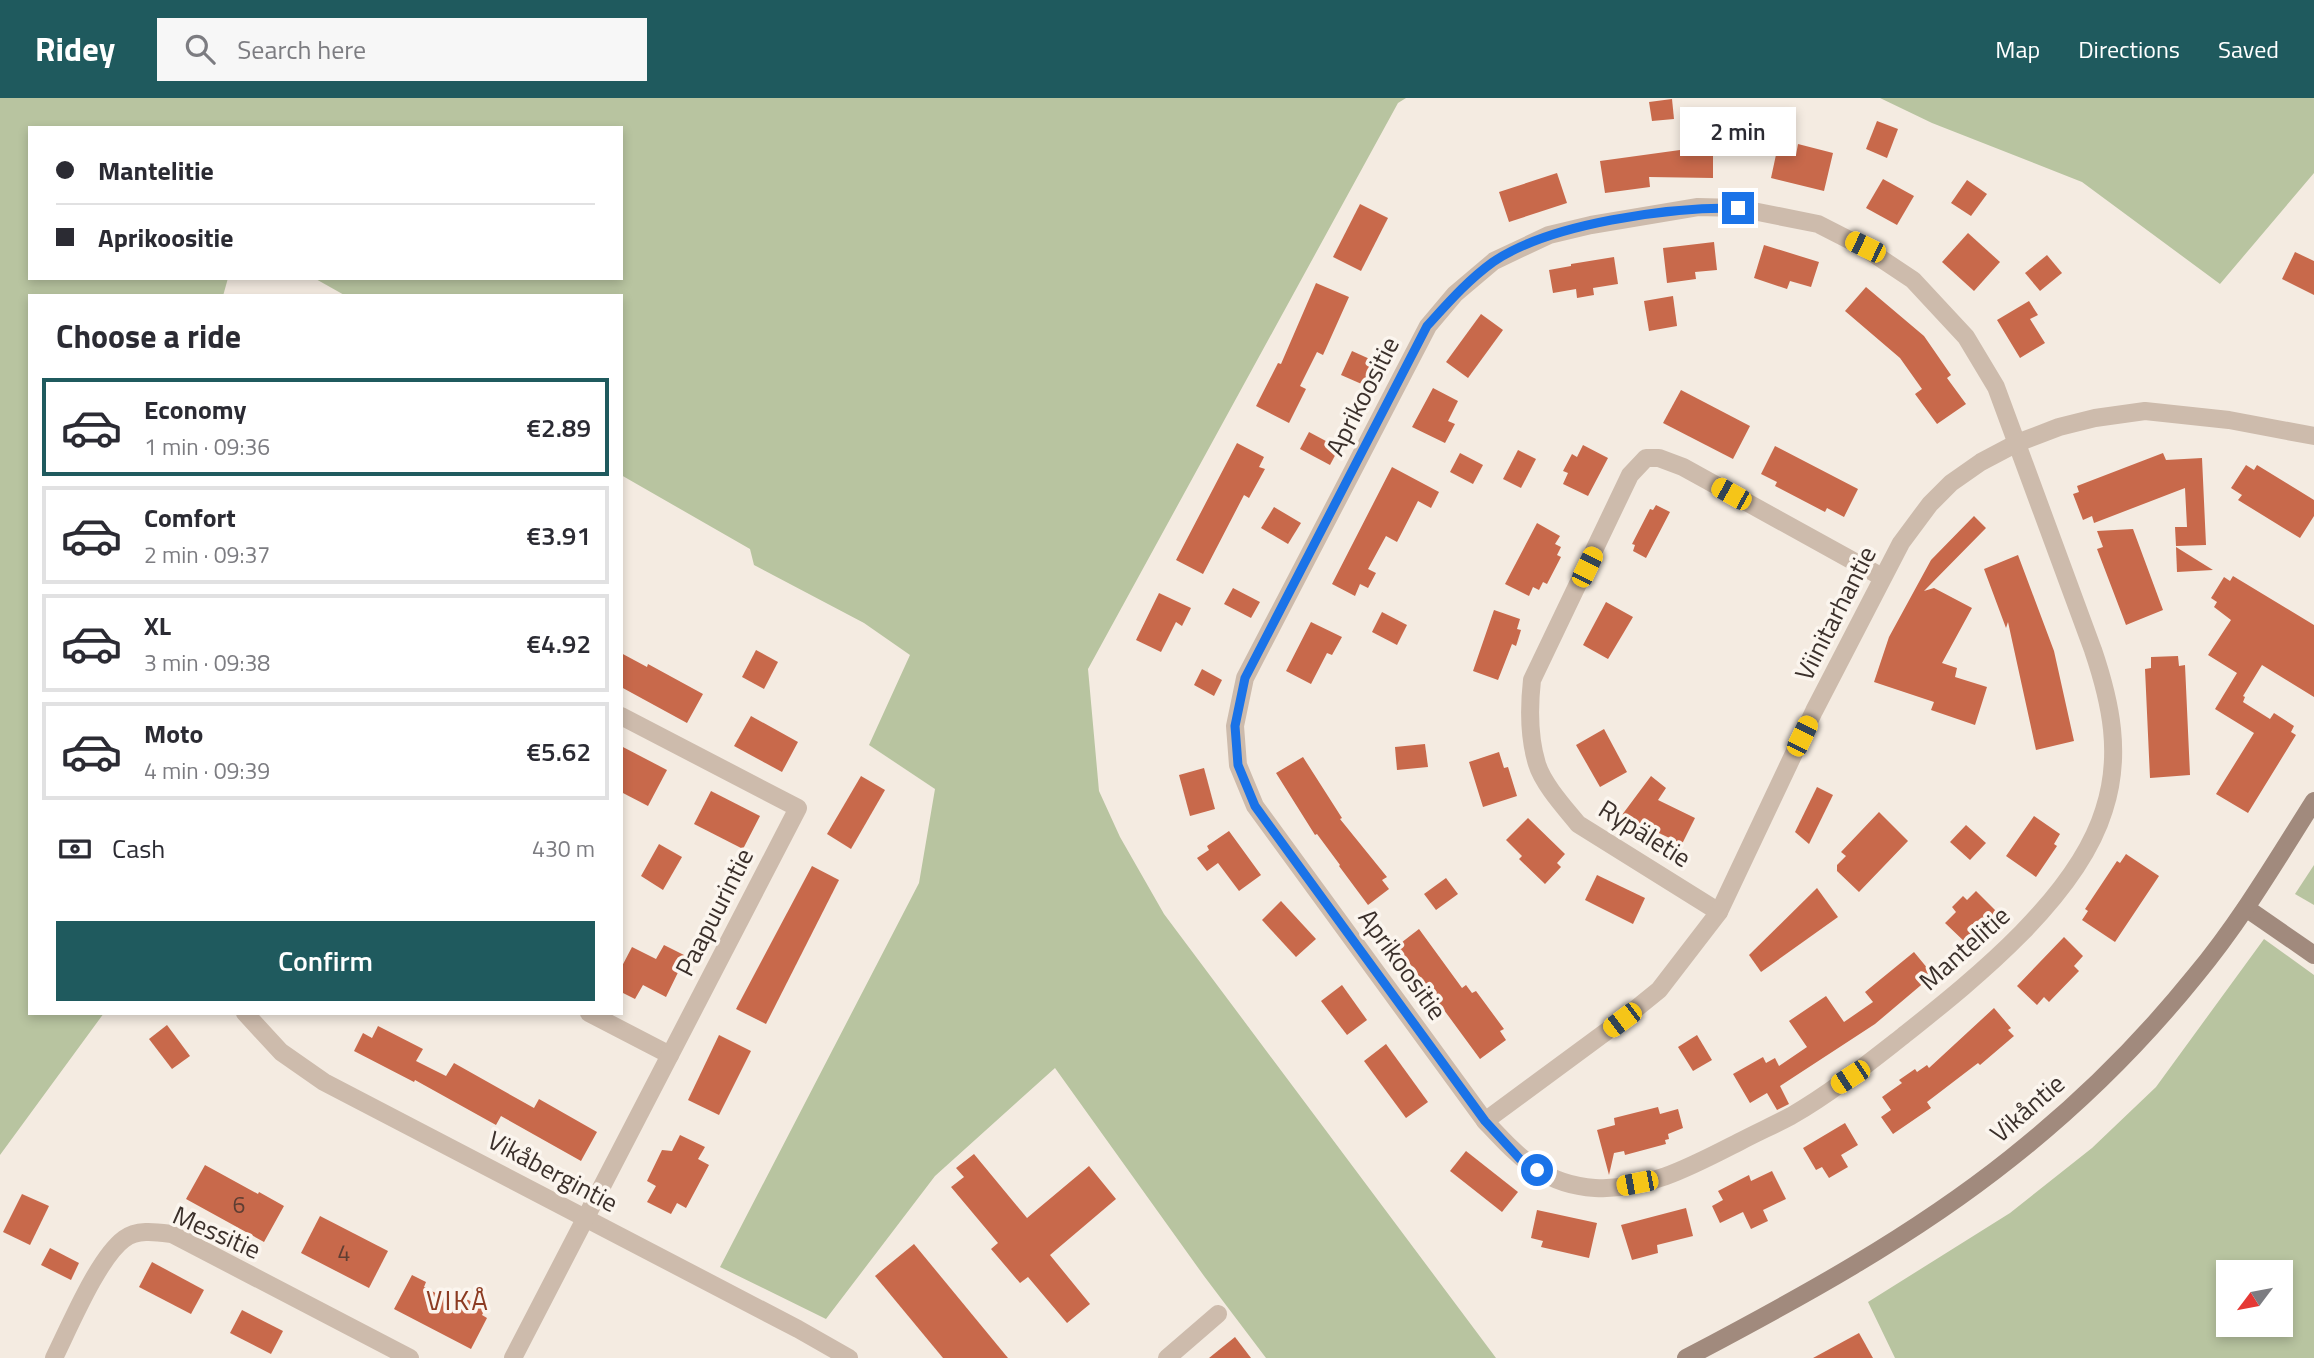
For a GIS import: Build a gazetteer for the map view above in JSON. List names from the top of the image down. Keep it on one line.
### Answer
{"streets":{"street":["Aprikoositie","Viinitarhantie","Rypäletie","Paapuurintie","Mantelitie","Vikåntie","Vikåbergintie","Messitie"]},"crossings":[["Aprikoositie","Viinitarhantie"],["Aprikoositie","Mantelitie"],["Viinitarhantie","Rypäletie"],["Viinitarhantie","Mantelitie"],["Paapuurintie","Vikåbergintie"]],"districts":["VIKÅ"],"house_numbers":["6","4"],"north":"bottom left","page":{"header":"Ridey","search":"Search here","nav":["Map","Directions","Saved"],"bubble":"2 min","banner":["Mantelitie","Aprikoositie"],"heading":"Choose a ride","list":[{"name":"Economy","note":"1 min · 09:36","value":"€2.89"},{"name":"Comfort","note":"2 min · 09:37","value":"€3.91"},{"name":"XL","note":"3 min · 09:38","value":"€4.92"},{"name":"Moto","note":"4 min · 09:39","value":"€5.62"}],"pay":["Cash","430 m"],"buttons":"Confirm"}}
